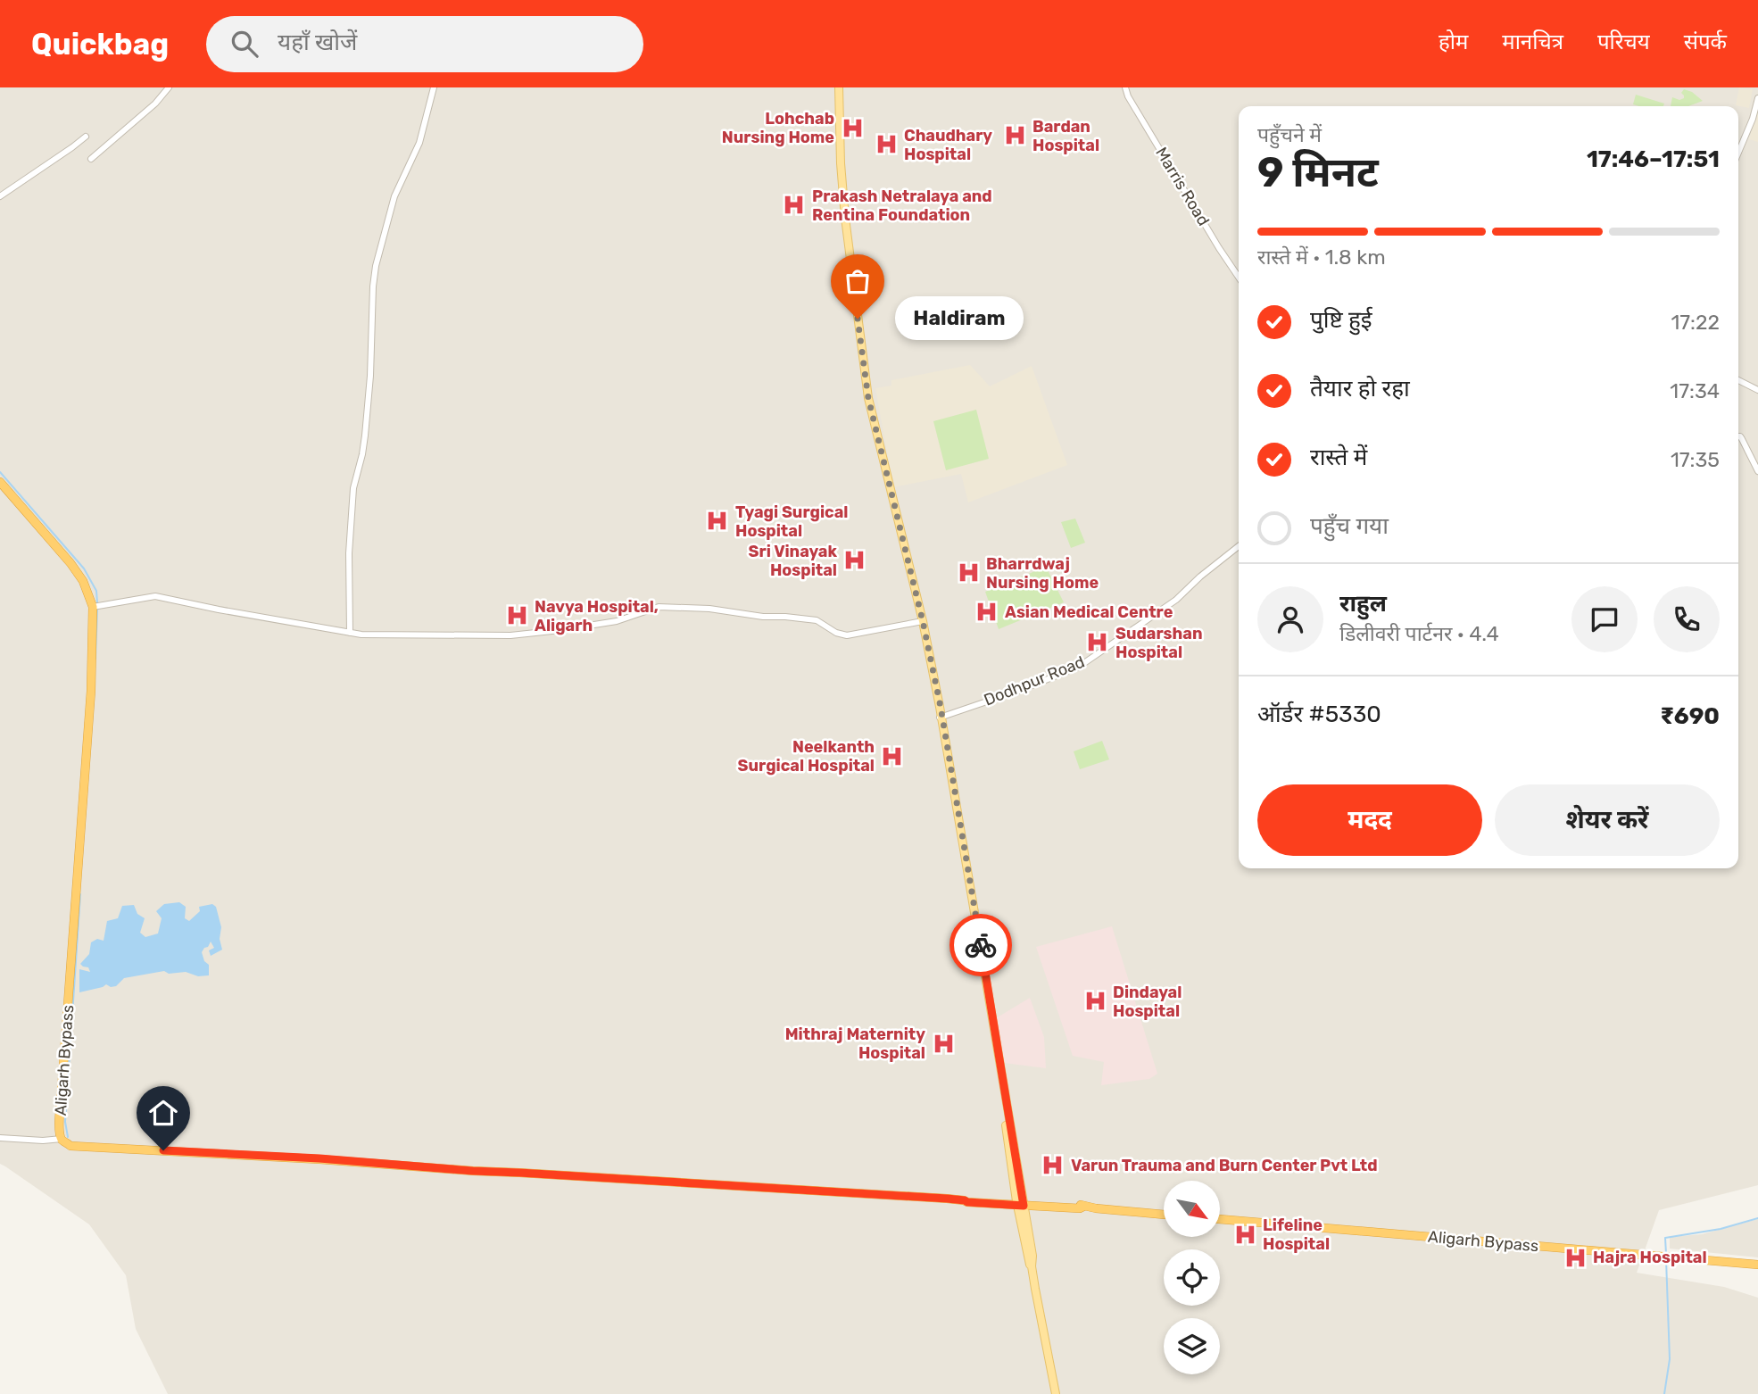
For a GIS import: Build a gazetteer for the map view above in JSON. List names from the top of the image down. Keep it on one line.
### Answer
{"streets":{"highway":["Aligarh Bypass"],"street":["Marris Road","Dodhpur Road"]},"places":{"hospital":["Lohchab Nursing Home","Bardan Hospital","Chaudhary Hospital","Prakash Netralaya and Rentina Foundation","Tyagi Surgical Hospital","Sri Vinayak Hospital","Bharrdwaj Nursing Home","Asian Medical Centre","Navya Hospital, Aligarh","Sudarshan Hospital","Neelkanth Surgical Hospital","Dindayal Hospital","Mithraj Maternity Hospital","Varun Trauma and Burn Center Pvt Ltd","Lifeline Hospital","Hajra Hospital"],"other":["Haldiram"]},"north":"bottom right","page":{"header":"Quickbag","search":"यहाँ खोजें","nav":["होम","मानचित्र","परिचय","संपर्क"],"heading":["9 मिनट","पहुँचने में","17:46–17:51"],"panel":["राहुल","डिलीवरी पार्टनर · 4.4","ऑर्डर #5330","₹690"],"bar":"रास्ते में · 1.8 km","list":[["पुष्टि हुई","17:22"],["तैयार हो रहा","17:34"],["रास्ते में","17:35"],"पहुँच गया"],"bubble":"Haldiram","buttons":["मदद","शेयर करें"]}}
